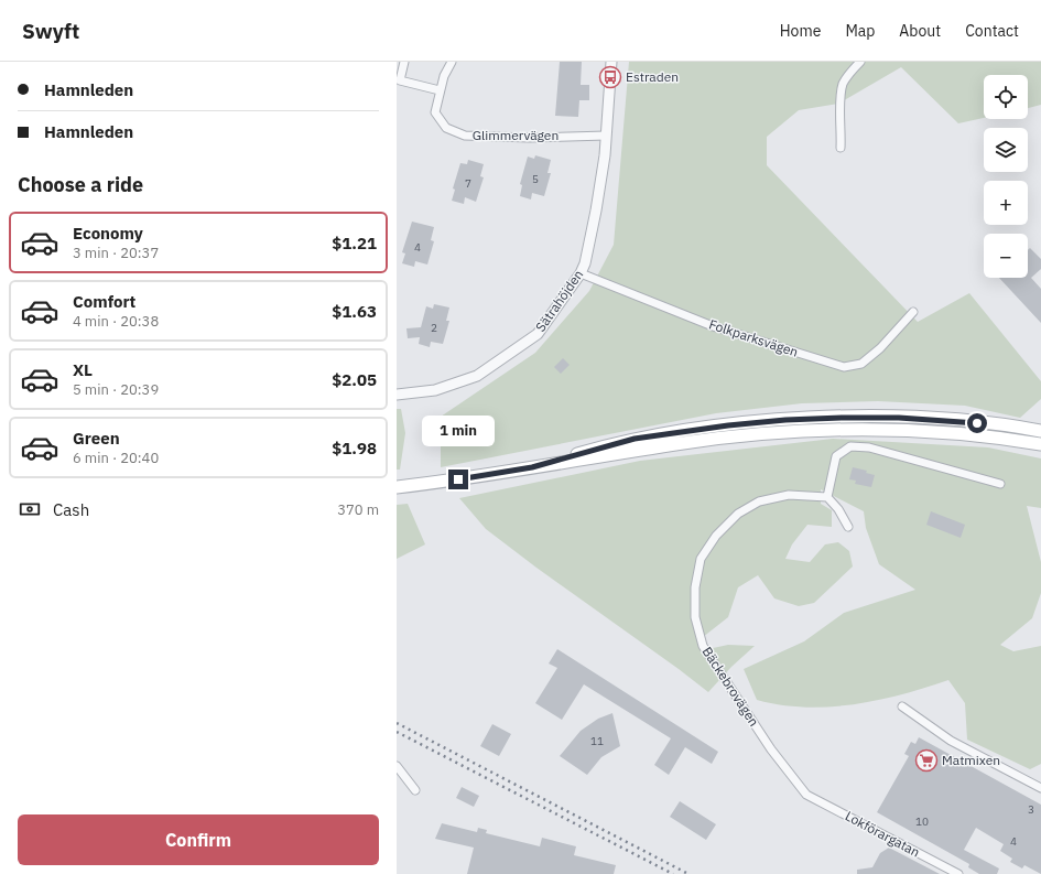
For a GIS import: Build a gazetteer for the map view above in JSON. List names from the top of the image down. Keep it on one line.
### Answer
{"streets":{"street":["Glimmervägen","Sätrahöjden","Folkparksvägen","Bäckebrovägen","Lokförargatan"]},"crossings":[["Glimmervägen","Sätrahöjden"],["Sätrahöjden","Folkparksvägen"],["Bäckebrovägen","Lokförargatan"]],"places":{"bus stop":["Estraden"],"supermarket":["Matmixen"]},"house_numbers":["5","7","4","2","11","3","10","4"],"page":{"header":"Swyft","nav":["Home","Map","About","Contact"],"banner":["Hamnleden","Hamnleden"],"map_buttons":["+","−"],"heading":"Choose a ride","list":[{"name":"Economy","note":"3 min · 20:37","value":"$1.21"},{"name":"Comfort","note":"4 min · 20:38","value":"$1.63"},{"name":"XL","note":"5 min · 20:39","value":"$2.05"},{"name":"Green","note":"6 min · 20:40","value":"$1.98"}],"bubble":"1 min","pay":["Cash","370 m"],"buttons":"Confirm"}}
